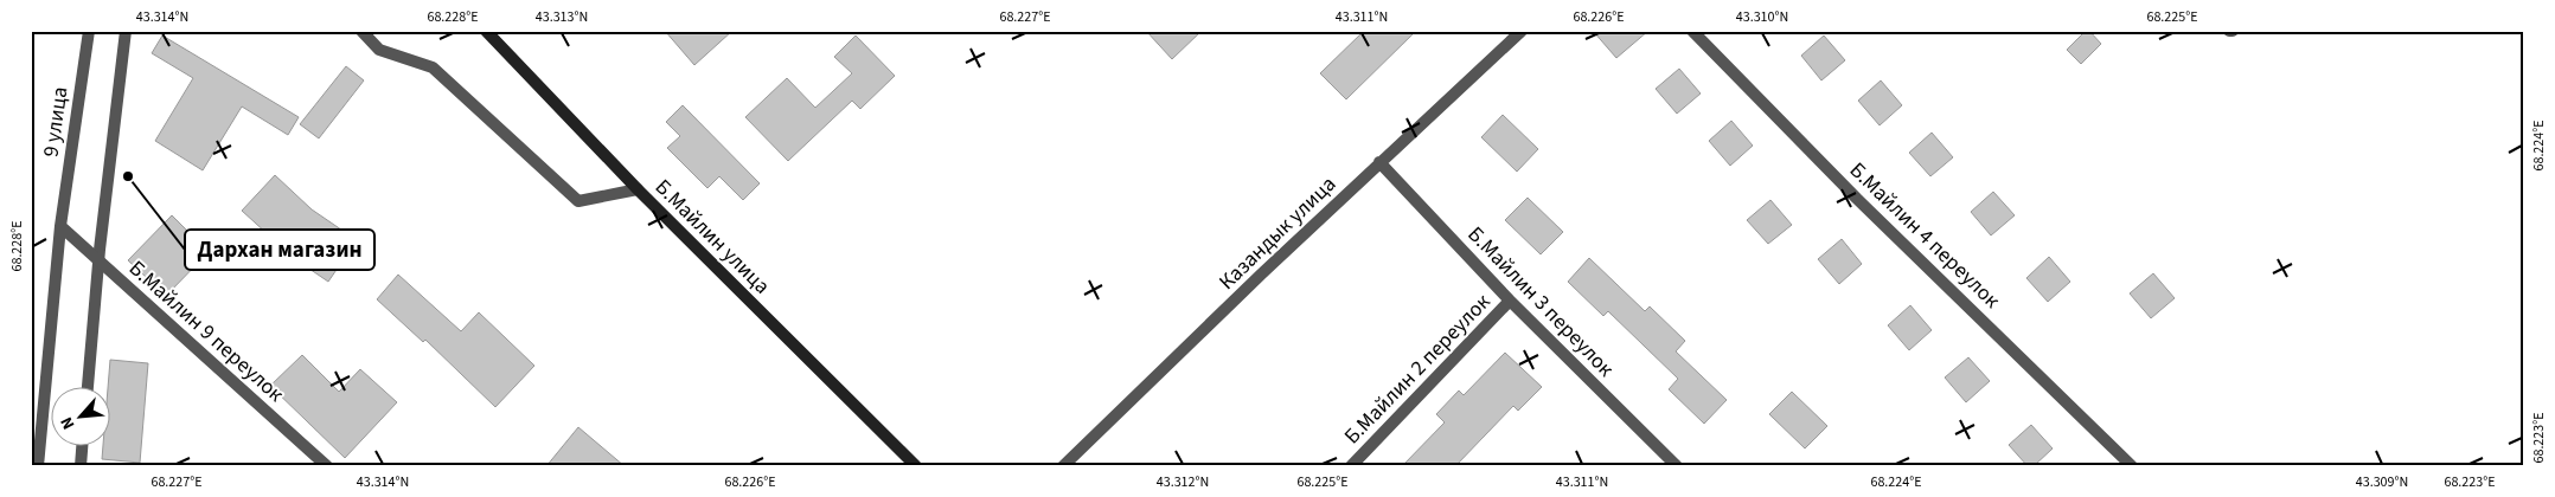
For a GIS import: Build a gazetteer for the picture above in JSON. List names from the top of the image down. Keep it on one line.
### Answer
{"streets":{"street":["9 улица","Казандык улица","Б.Майлин 4 переулок","Б.Майлин улица","Б.Майлин 3 переулок","Б.Майлин 9 переулок","Б.Майлин 2 переулок"]},"crossings":[["9 улица","Б.Майлин 9 переулок"],["Казандык улица","Б.Майлин 3 переулок"],["Б.Майлин 3 переулок","Б.Майлин 2 переулок"]],"places":["Дархан магазин"],"north":"bottom left","coordinates":["43.314°N","68.228°E","43.313°N","68.227°E","43.311°N","68.226°E","43.310°N","68.225°E","68.224°E","68.223°E","43.312°N","43.309°N"]}
